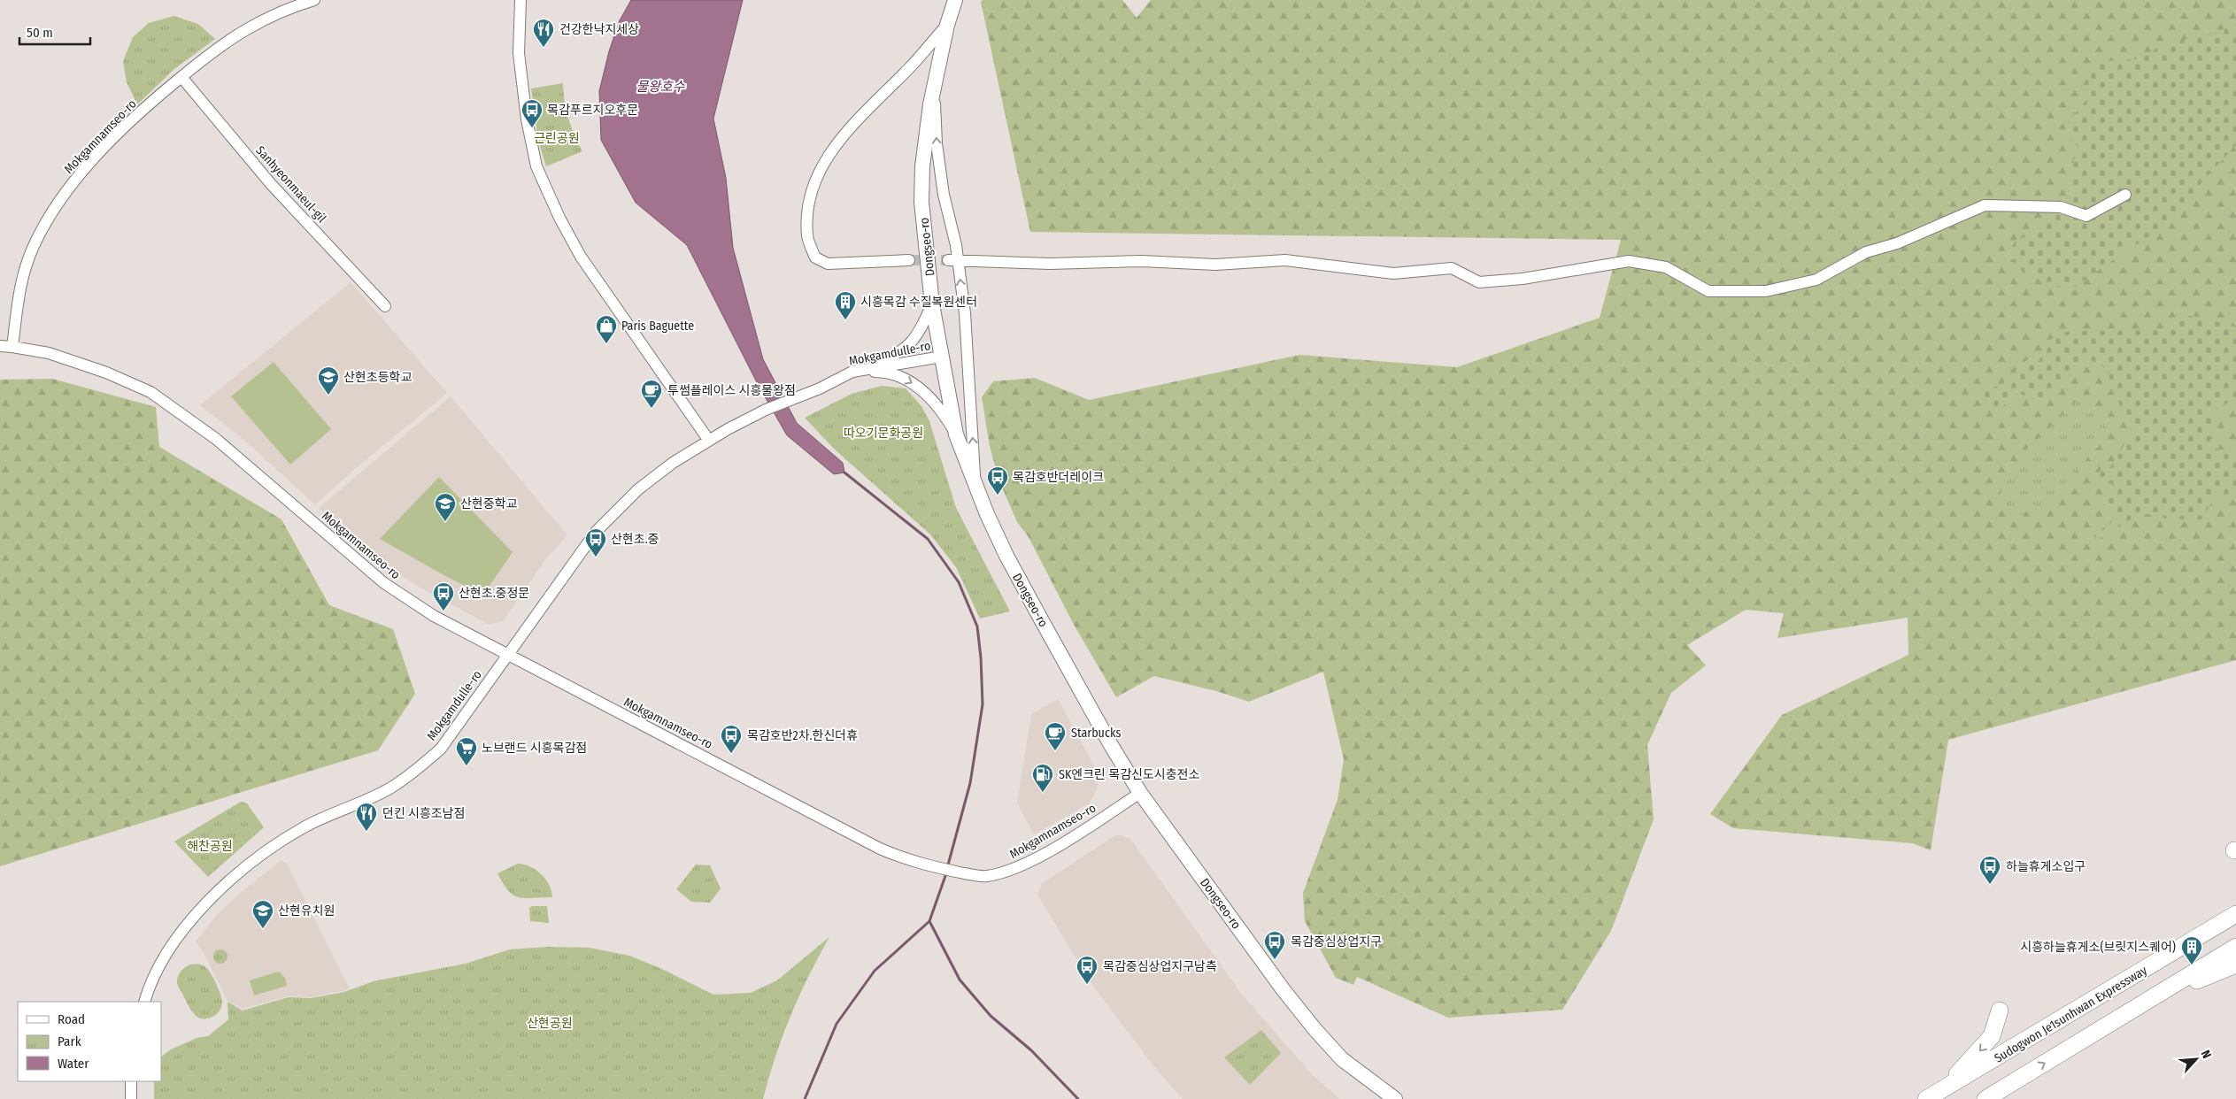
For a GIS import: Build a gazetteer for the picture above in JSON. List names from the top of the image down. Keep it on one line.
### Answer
{"streets":{"highway":["Sudogwon Je1sunhwan Expressway"],"main road":["Dongseo-ro"],"street":["Mokgamnamseo-ro","Sanhyeonmaeul-gil","Mokgamdulle-ro"]},"crossings":[["Mokgamnamseo-ro","Sanhyeonmaeul-gil"],["Mokgamnamseo-ro","Dongseo-ro"],["Mokgamnamseo-ro","Mokgamdulle-ro"],["Dongseo-ro","Mokgamdulle-ro"]],"water":["물왕호수"],"parks":["근린공원","따오기문화공원","해찬공원","산현공원"],"places":{"restaurant":["건강한낙지세상","던킨 시흥조남점"],"bus stop":["목감푸르지오후문","목감호반더레이크","산현초.중","산현초.중정문","목감호반2차.한신더휴","하늘휴게소입구","목감중심상업지구","목감중심상업지구남측"],"building":["시흥목감 수질복원센터","시흥하늘휴게소(브릿지스퀘어)"],"shop":["Paris Baguette"],"school or university":["산현초등학교","산현중학교","산현유치원"],"cafe":["투썸플레이스 시흥물왕점","Starbucks"],"supermarket":["노브랜드 시흥목감점"],"fuel station":["SK엔크린 목감신도시충전소"]},"legend":["Road","Park","Water"],"scale_bar":"50 m","north":"top right"}
